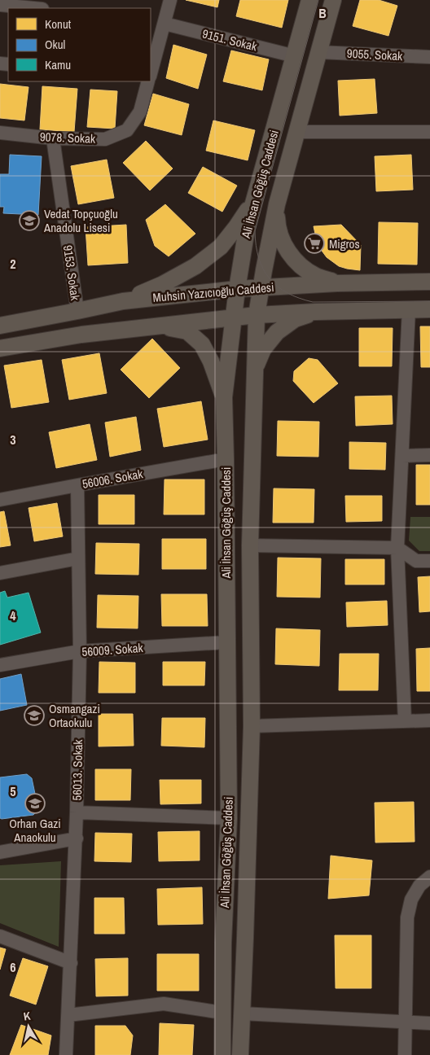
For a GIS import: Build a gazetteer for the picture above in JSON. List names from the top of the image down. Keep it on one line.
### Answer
{"streets":{"main road":["Ali İhsan Göğüş Caddesi","Muhsin Yazıcıoğlu Caddesi"],"street":["9151. Sokak","9055. Sokak","9078. Sokak","9153. Sokak","56006. Sokak","56009. Sokak","56013. Sokak"]},"crossings":[["9151. Sokak","Ali İhsan Göğüş Caddesi"],["9055. Sokak","Ali İhsan Göğüş Caddesi"],["9078. Sokak","9153. Sokak"],["Ali İhsan Göğüş Caddesi","Muhsin Yazıcıoğlu Caddesi"],["Ali İhsan Göğüş Caddesi","56006. Sokak"],["Ali İhsan Göğüş Caddesi","56009. Sokak"],["9153. Sokak","Muhsin Yazıcıoğlu Caddesi"],["56006. Sokak","56013. Sokak"],["56009. Sokak","56013. Sokak"]],"places":{"school or university":["Vedat Topçuoğlu Anadolu Lisesi","Osmangazi Ortaokulu","Orhan Gazi Anaokulu"],"supermarket":["Migros"]},"legend":["Konut","Okul","Kamu"],"north":"top","grid":{"columns":["B"],"rows":["2","3","4","5","6"]}}
